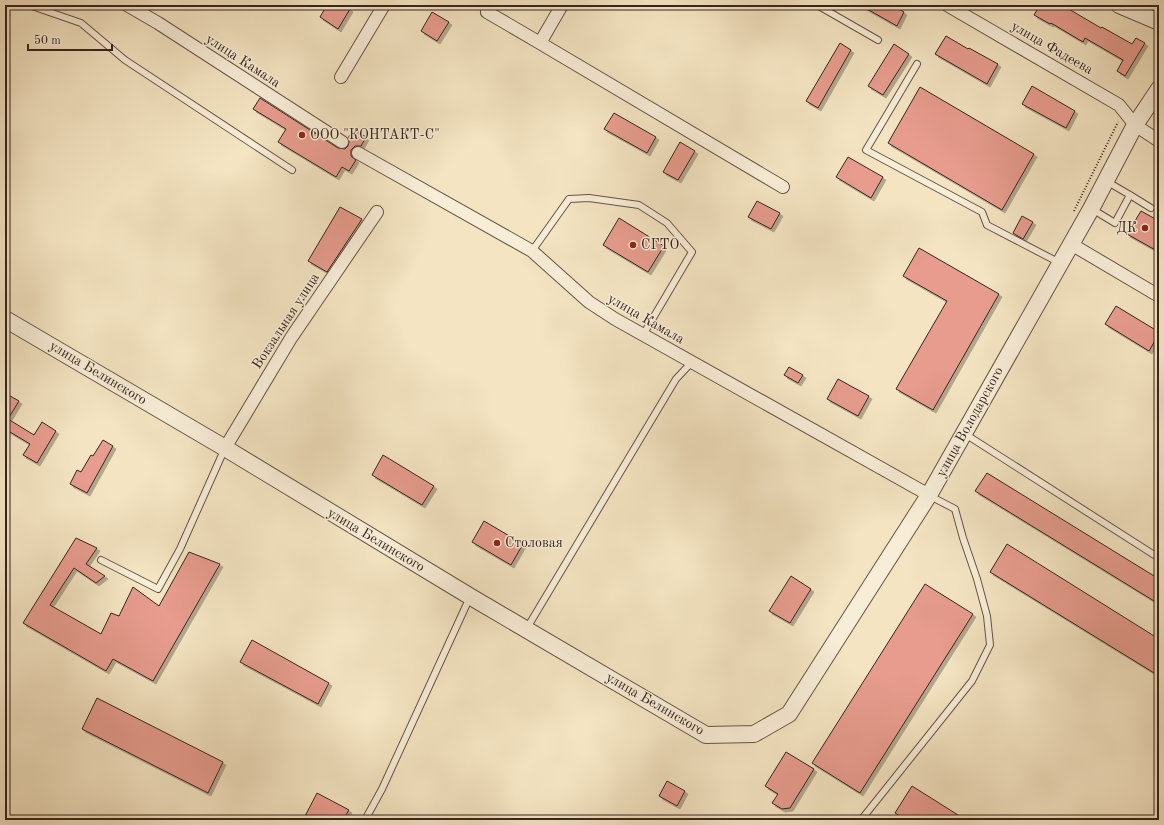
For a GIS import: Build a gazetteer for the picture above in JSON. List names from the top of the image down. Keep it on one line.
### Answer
{"streets":{"street":["улица Фадеева","улица Камала","Вокзальная улица","улица Белинского","улица Володарского"]},"crossings":[["улица Фадеева","улица Володарского"],["улица Камала","улица Володарского"],["Вокзальная улица","улица Белинского"],["улица Белинского","улица Володарского"]],"places":["ООО \"КОНТАКТ-С\"","ДК","СГТО","Столовая"],"scale_bar":"50 m"}
